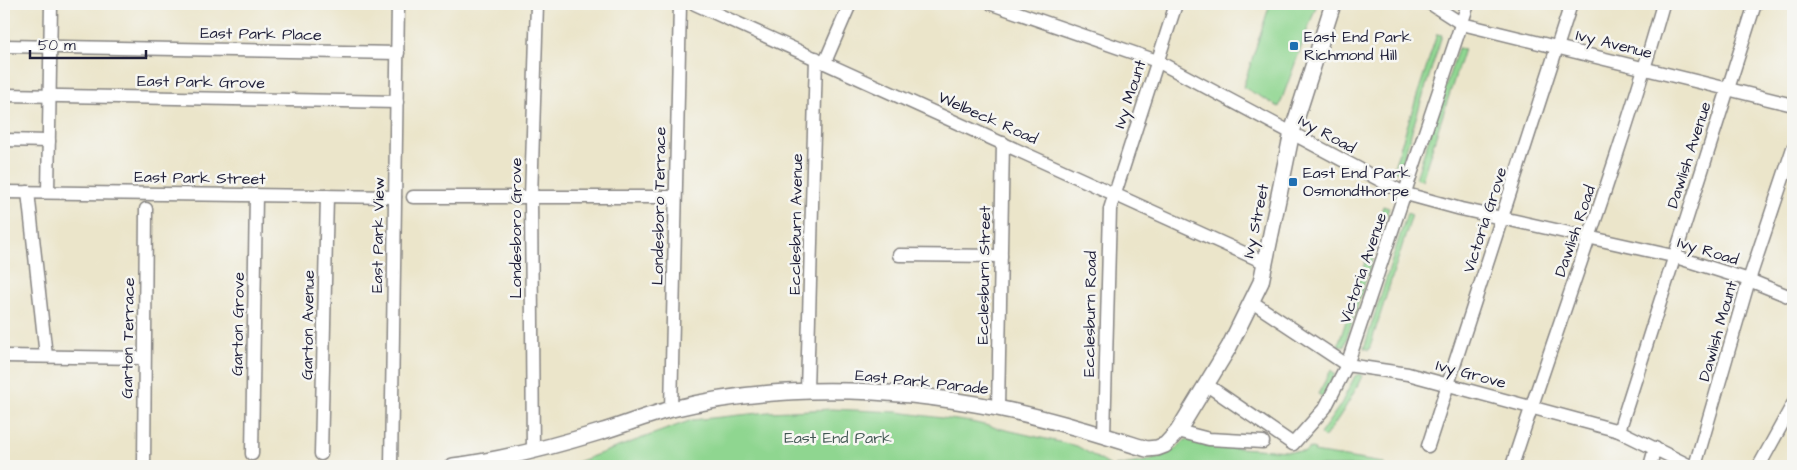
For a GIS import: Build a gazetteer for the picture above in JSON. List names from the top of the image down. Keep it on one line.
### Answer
{"streets":{"street":["East Park Place","Ivy Avenue","East Park Grove","Ivy Mount","Welbeck Road","Ivy Road","Dawlish Avenue","East Park Street","Londesboro Terrace","Victoria Grove","Ivy Street","Ecclesburn Avenue","Londesboro Grove","Dawlish Road","East Park View","Victoria Avenue","Ecclesburn Street","Ecclesburn Road","Garton Grove","Garton Avenue","Dawlish Mount","Garton Terrace","Ivy Grove","East Park Parade"]},"crossings":[["East Park Place","East Park View"],["Ivy Avenue","Dawlish Avenue"],["Ivy Avenue","Victoria Grove"],["Ivy Avenue","Dawlish Road"],["Ivy Avenue","Victoria Avenue"],["East Park Grove","East Park View"],["Ivy Mount","Welbeck Road"],["Ivy Mount","Ivy Road"],["Ivy Mount","Ecclesburn Road"],["Welbeck Road","Ivy Street"],["Welbeck Road","Ecclesburn Avenue"],["Welbeck Road","Ecclesburn Street"],["Welbeck Road","Ecclesburn Road"],["Ivy Road","Dawlish Avenue"],["Ivy Road","Victoria Grove"],["Ivy Road","Ivy Street"],["Ivy Road","Dawlish Road"],["Ivy Road","Victoria Avenue"],["Ivy Road","Dawlish Mount"],["Dawlish Avenue","Ivy Grove"],["East Park Street","East Park View"],["East Park Street","Garton Grove"],["East Park Street","Garton Avenue"],["Londesboro Terrace","East Park Parade"],["Victoria Grove","Ivy Grove"],["Ivy Street","Victoria Avenue"],["Ivy Street","Ivy Grove"],["Ivy Street","East Park Parade"],["Ecclesburn Avenue","East Park Parade"],["Londesboro Grove","East Park Parade"],["Dawlish Road","Ivy Grove"],["Victoria Avenue","Ivy Grove"],["Ecclesburn Street","East Park Parade"],["Ecclesburn Road","East Park Parade"]],"parks":["East End Park"],"places":{"transit":["East End Park Richmond Hill","East End Park Osmondthorpe"]},"scale_bar":"50 m"}
